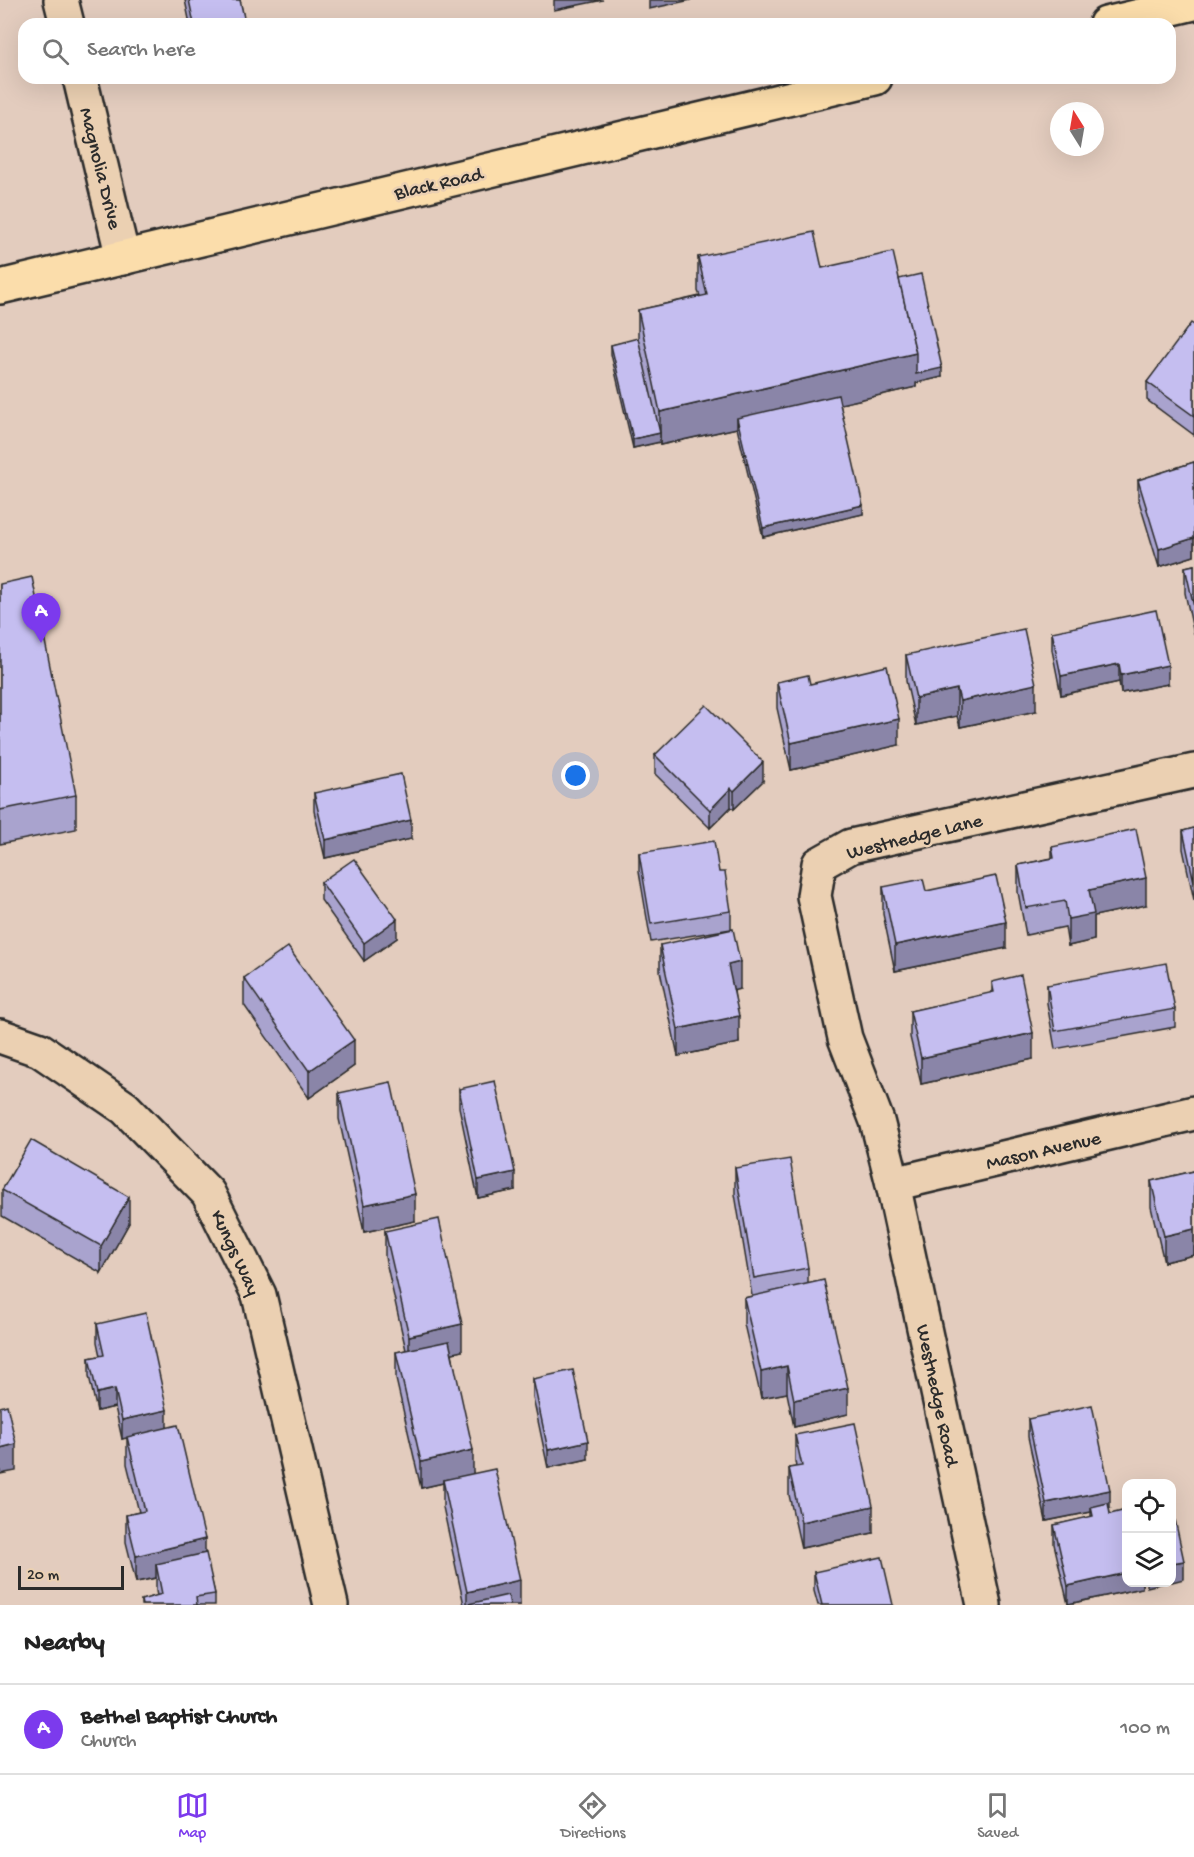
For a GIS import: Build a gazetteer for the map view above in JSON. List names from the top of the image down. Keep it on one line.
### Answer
{"streets":{"main road":["Black Road"],"street":["Magnolia Drive","Westnedge Lane","Mason Avenue","Kungs Way","Westnedge Road"]},"crossings":[["Magnolia Drive","Black Road"],["Westnedge Lane","Mason Avenue"],["Westnedge Lane","Westnedge Road"],["Mason Avenue","Westnedge Road"]],"scale_bar":"20 m","north":"top","page":{"search":"Search here","pins":"A","scale":"20 m","heading":"Nearby","list":[{"mark":"A","name":"Bethel Baptist Church","note":"Church","value":"100 m"}],"nav":["Map","Directions","Saved"]}}
